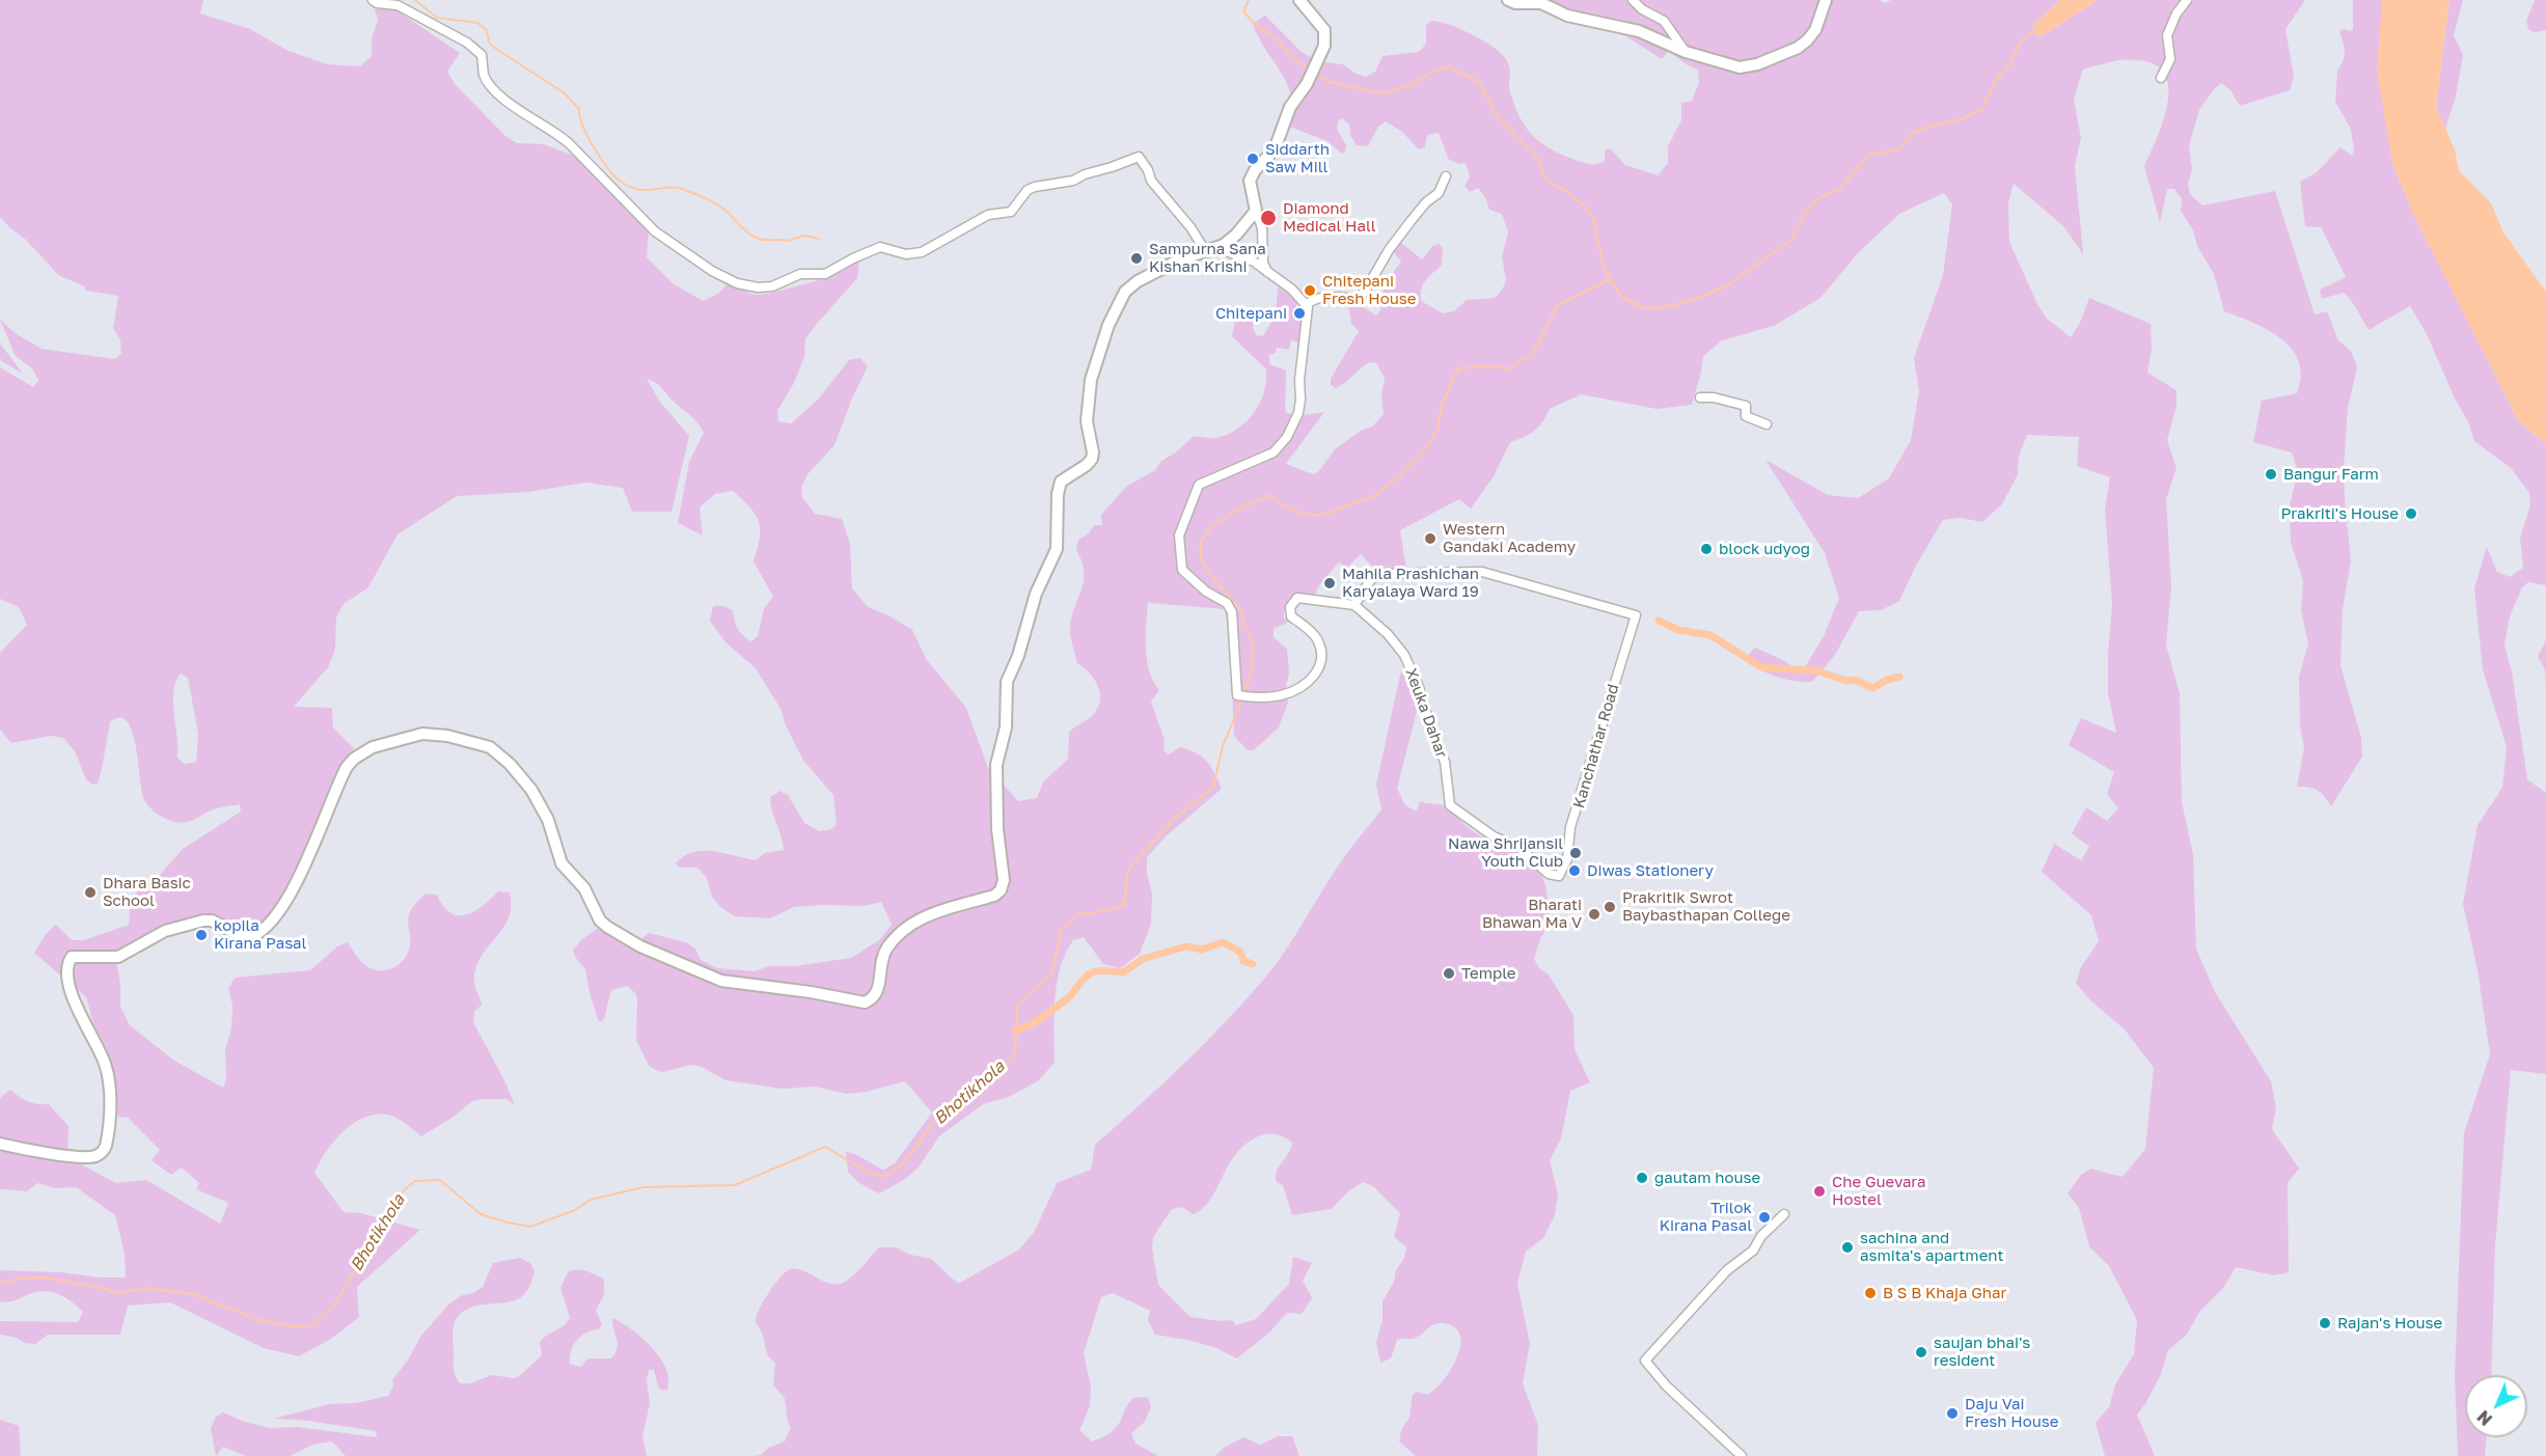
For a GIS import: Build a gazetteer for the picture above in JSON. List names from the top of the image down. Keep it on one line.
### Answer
{"streets":{"street":["Xeuka Dahar","Kanchathar Road"]},"crossings":[["Xeuka Dahar","Kanchathar Road"]],"water":["Bhotikhola"],"places":["Siddarth Saw Mill","Diamond Medical Hall","Sampurna Sana Kishan Krishi","Chitepani Fresh House","Chitepani","Bangur Farm","Prakriti's House","Western Gandaki Academy","block udyog","Mahila Prashichan Karyalaya Ward 19","Nawa Shrijansil Youth Club","Diwas Stationery","Dhara Basic School","Prakritik Swrot Baybasthapan College","Bharati Bhawan Ma V","kopila Kirana Pasal","Temple","gautam house","Che Guevara Hostel","Trilok Kirana Pasal","sachina and asmita's apartment","B S B Khaja Ghar","Rajan's House","saujan bhai's resident","Daju Vai Fresh House"],"north":"bottom left"}
